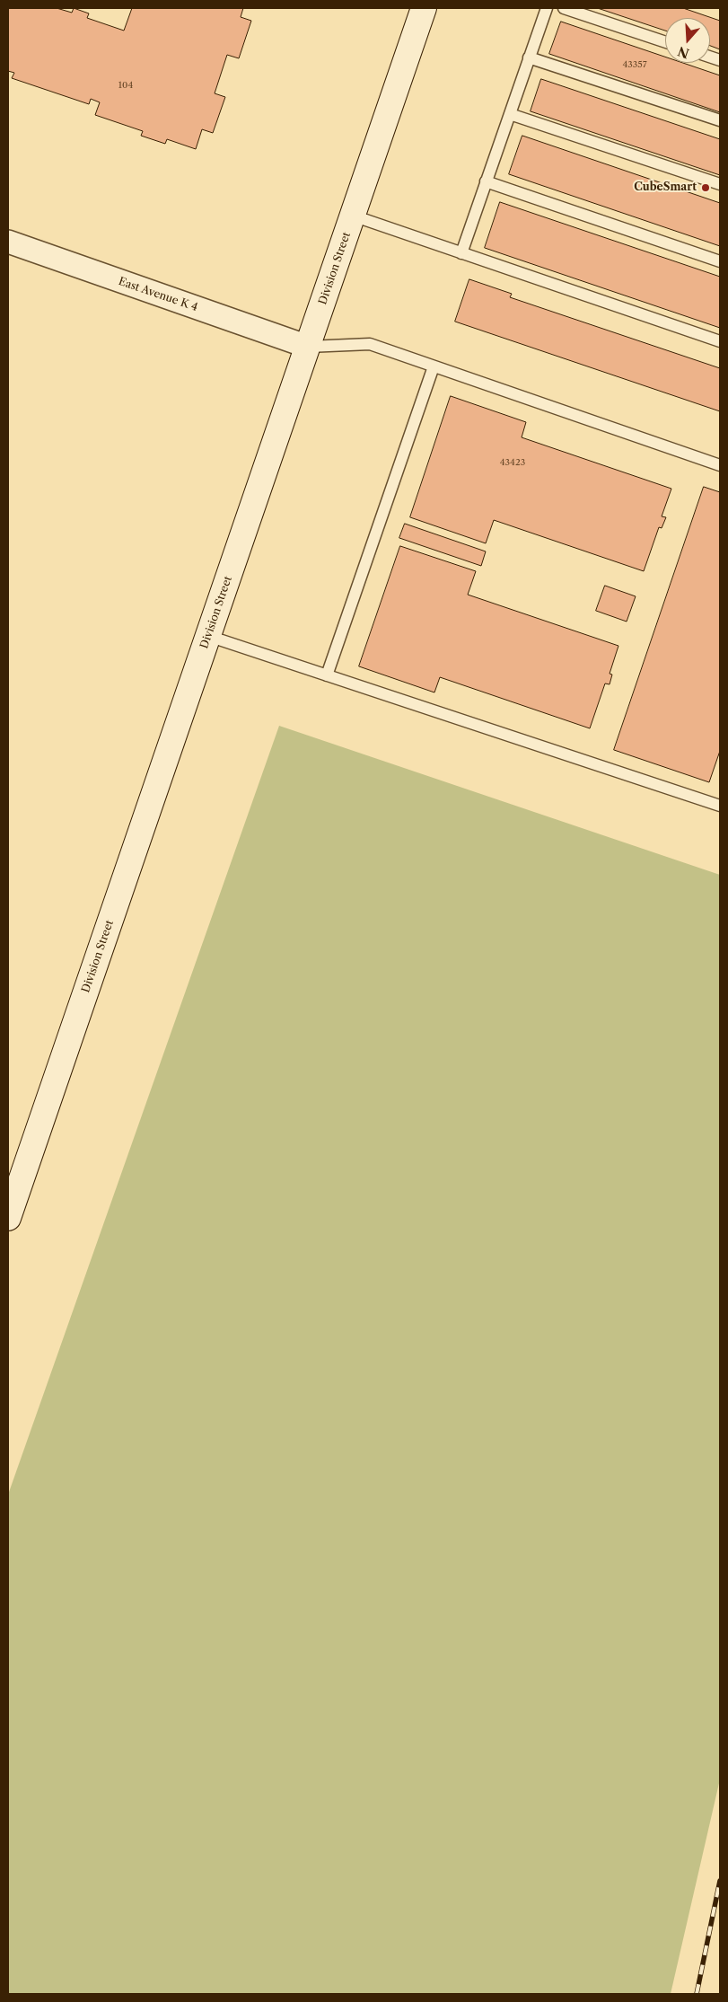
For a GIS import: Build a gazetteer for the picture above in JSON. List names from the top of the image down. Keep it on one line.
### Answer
{"streets":{"main road":["Division Street"],"street":["East Avenue K 4"]},"crossings":[["Division Street","East Avenue K 4"]],"places":["CubeSmart"],"house_numbers":["43357","104","43423"],"north":"bottom"}
